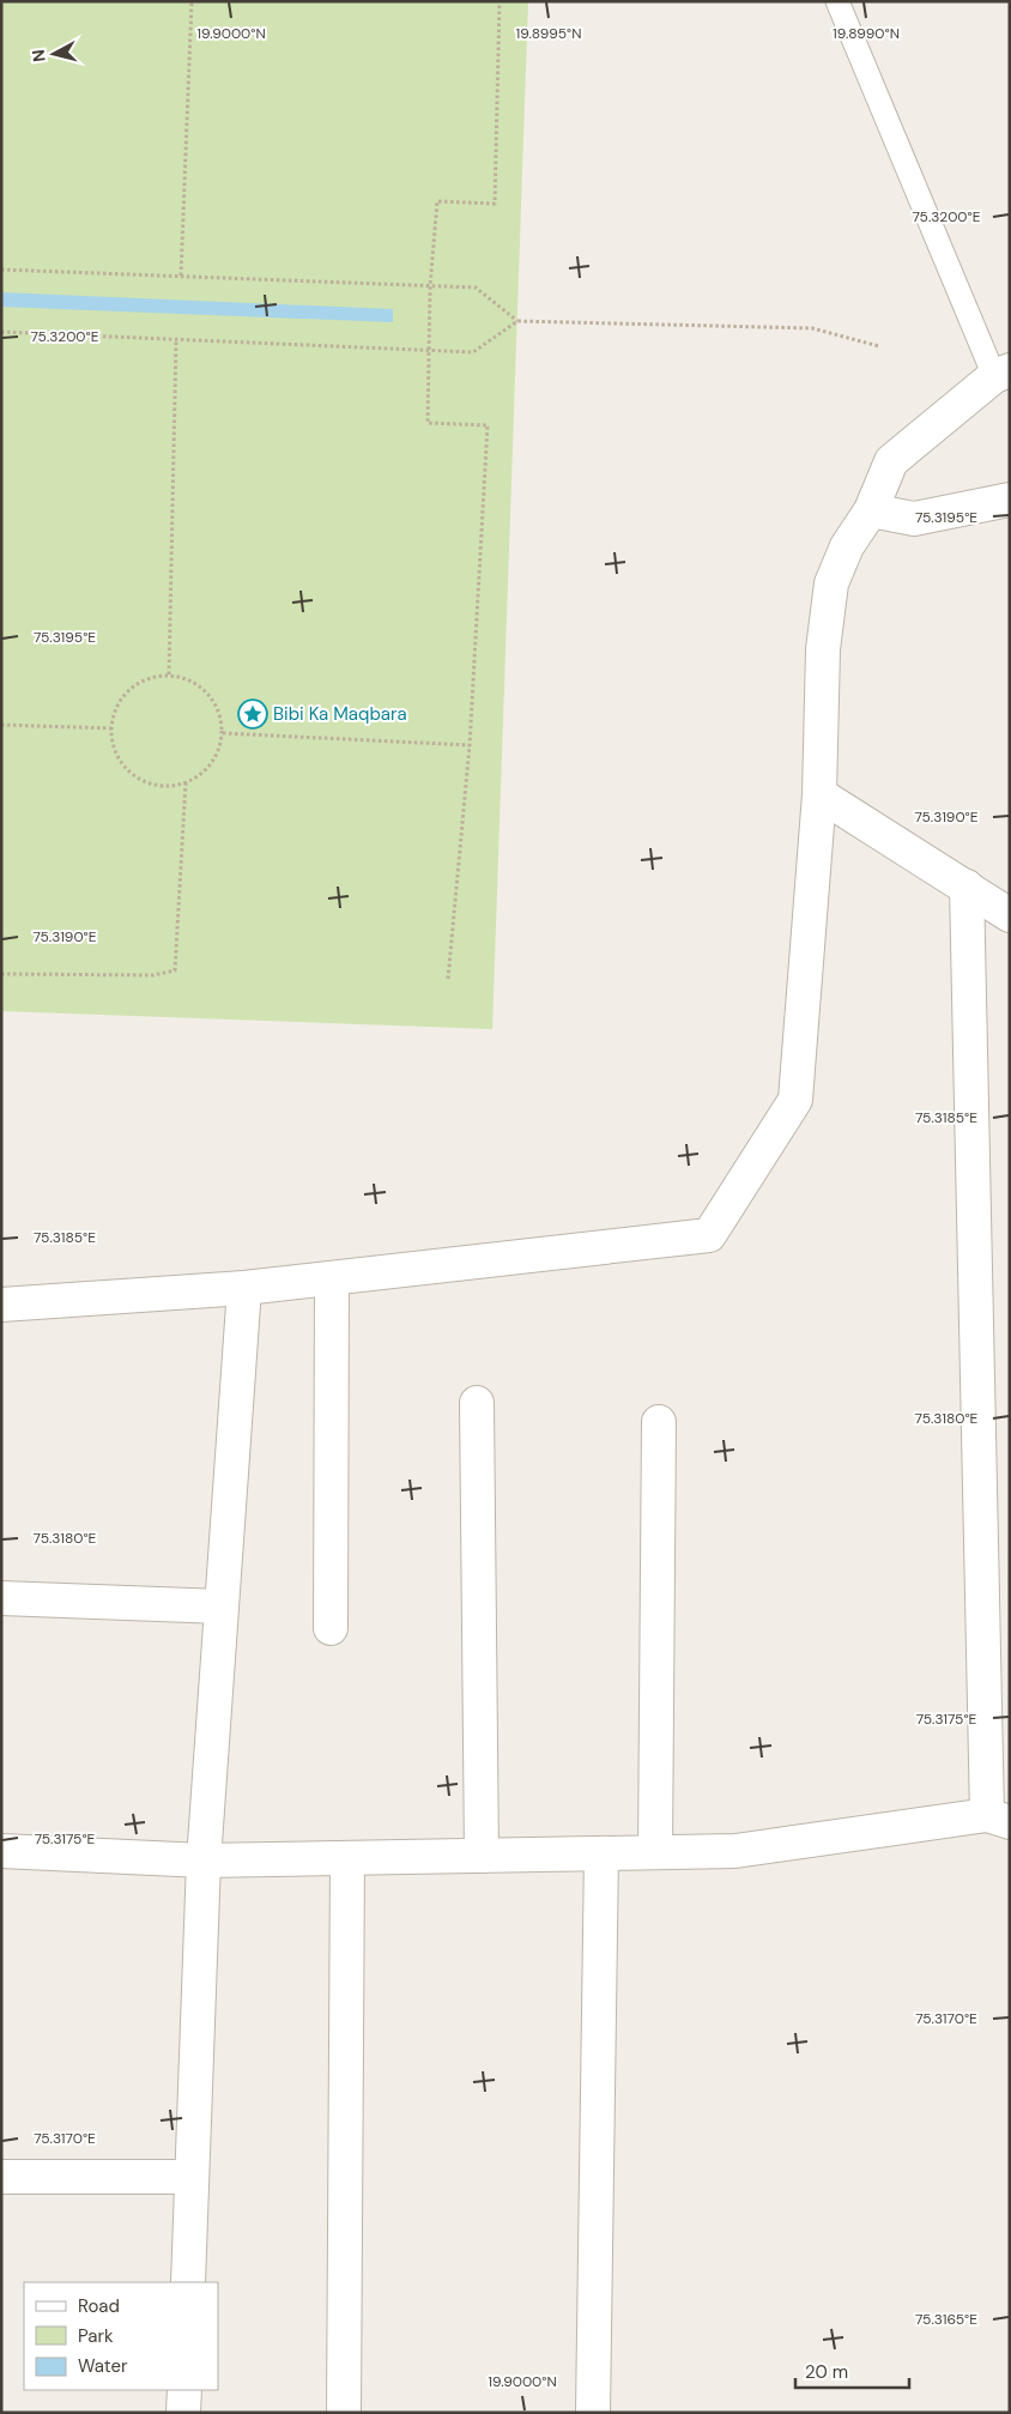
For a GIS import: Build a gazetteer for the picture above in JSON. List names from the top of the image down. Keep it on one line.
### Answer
{"places":{"place":["Bibi Ka Maqbara"]},"legend":["Road","Park","Water"],"scale_bar":"20 m","north":"left","coordinates":["19.9000°N","19.8995°N","19.8990°N","75.3200°E","75.3195°E","75.3190°E","75.3185°E","75.3180°E","75.3175°E","75.3170°E","75.3165°E"]}
